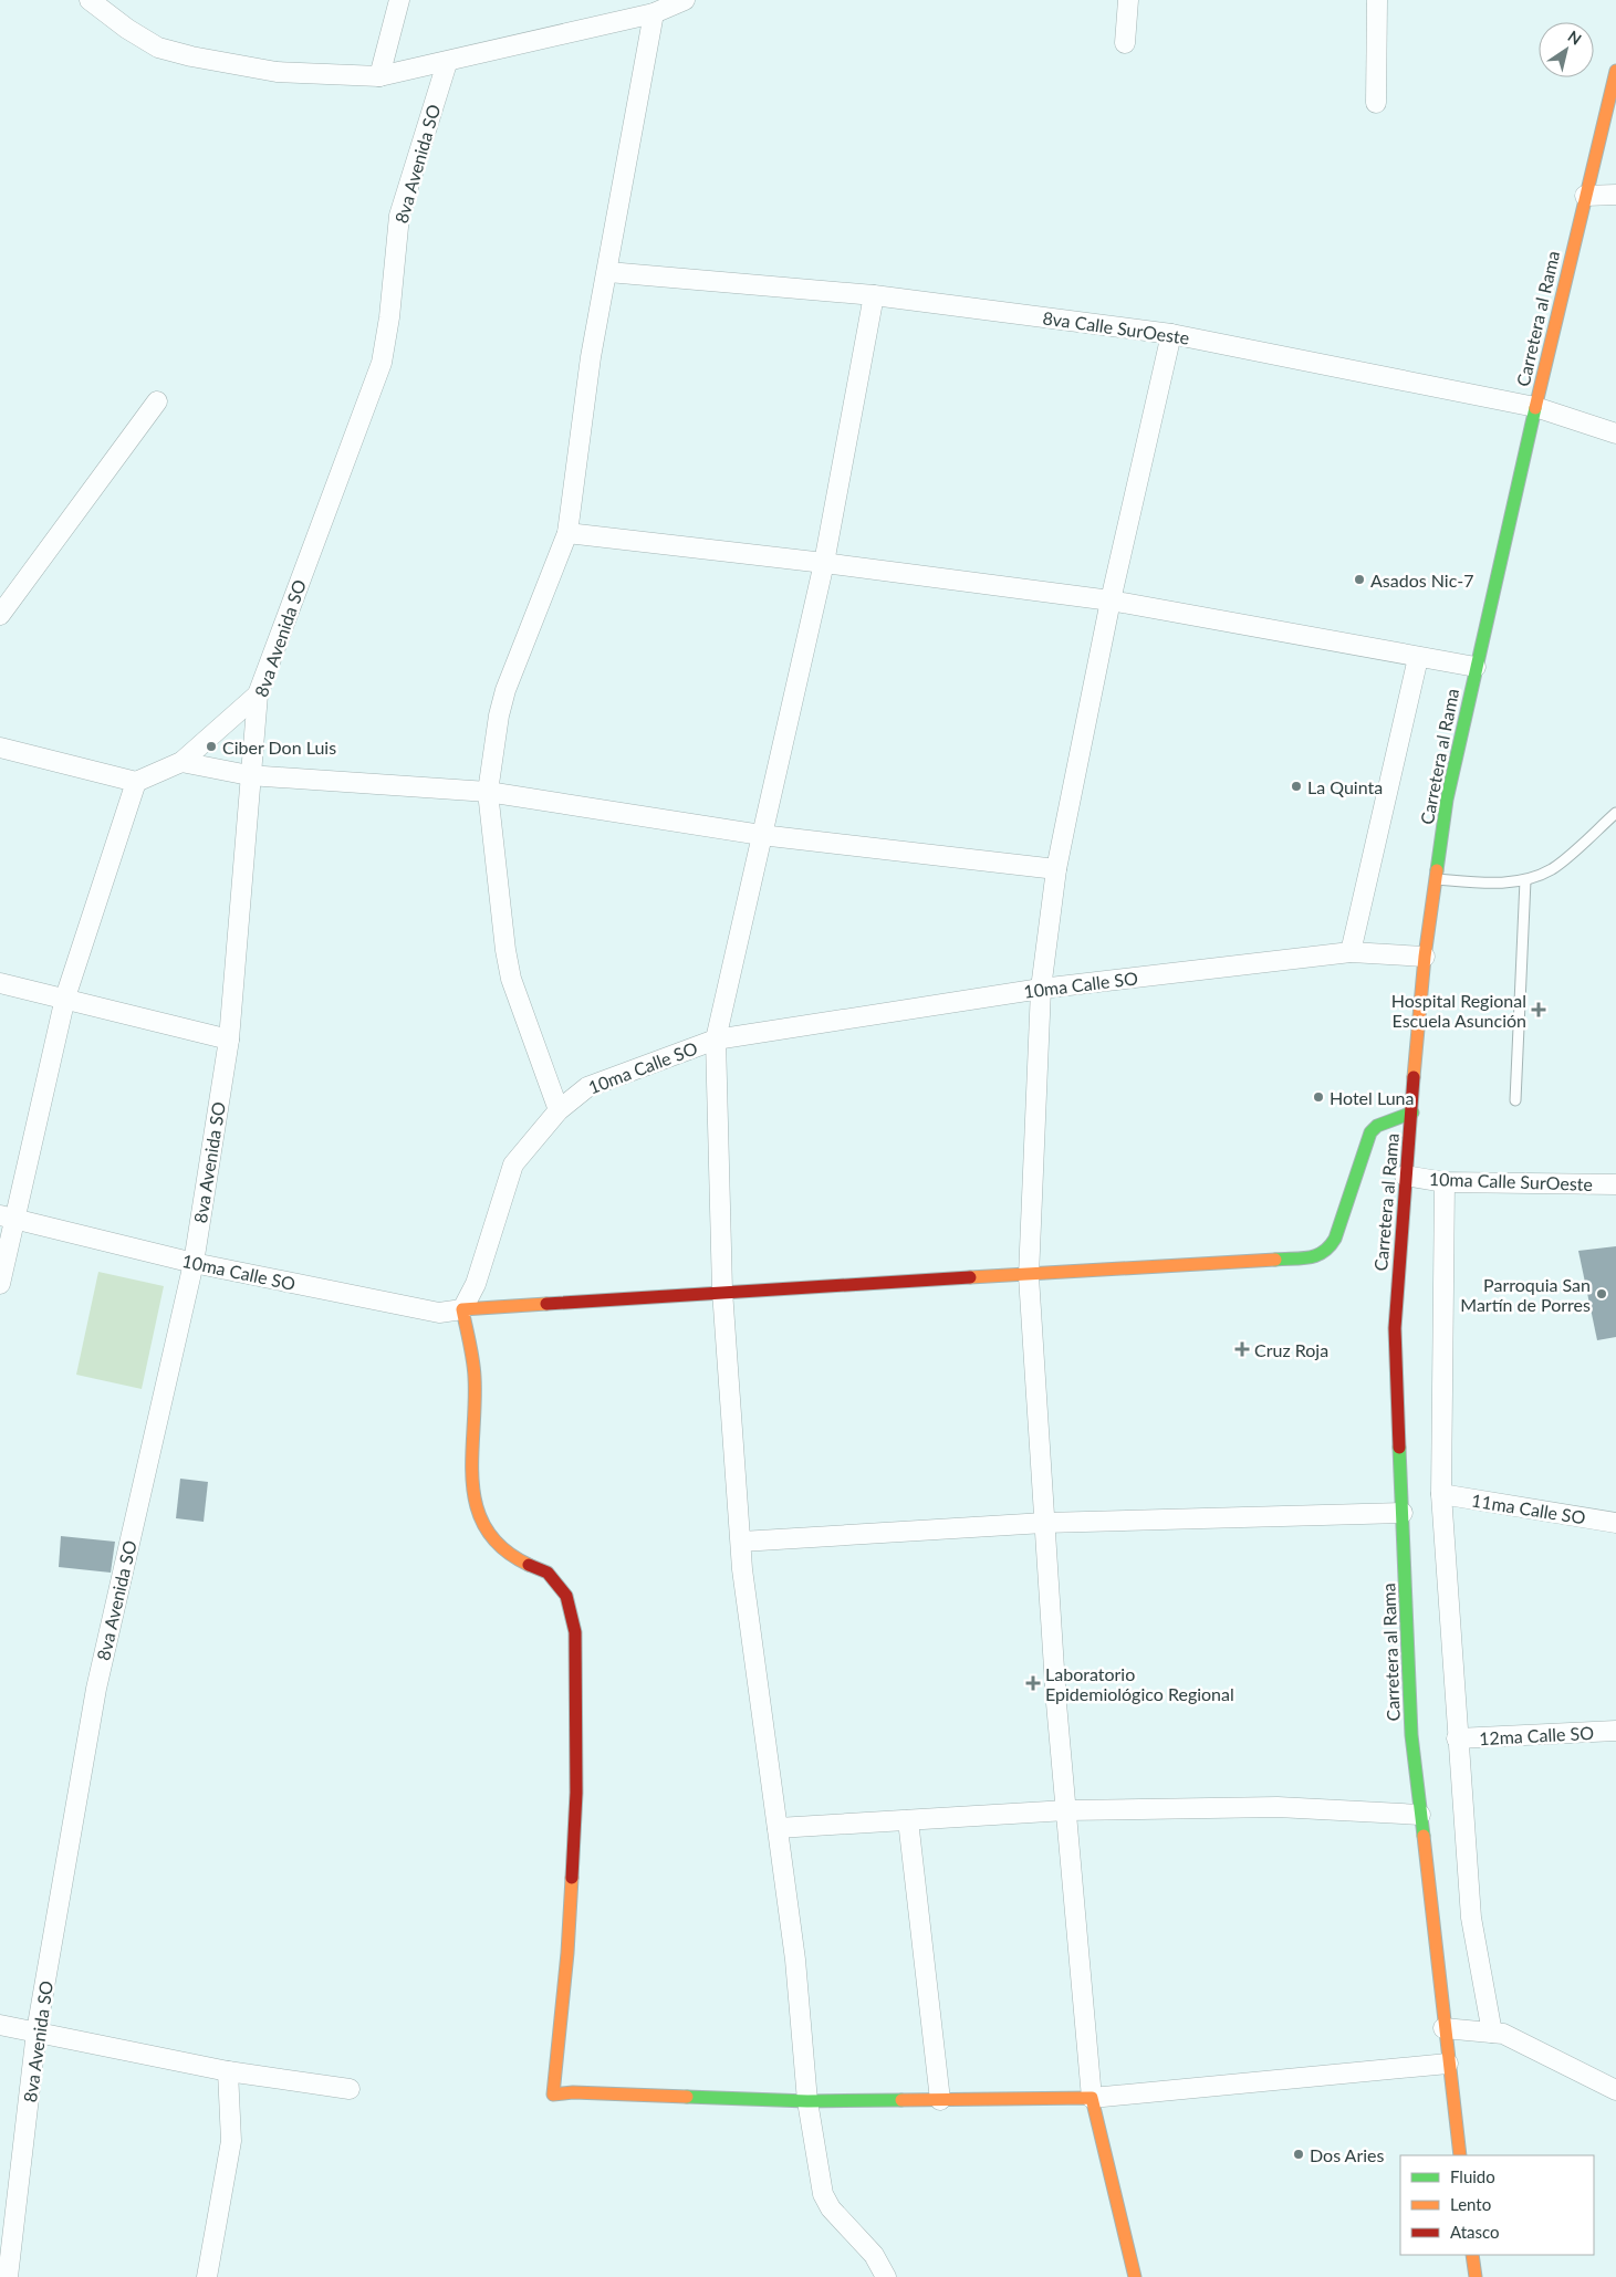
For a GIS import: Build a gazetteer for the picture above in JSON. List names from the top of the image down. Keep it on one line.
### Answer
{"streets":{"main road":["Carretera al Rama"],"street":["8va Avenida SO","8va Calle SurOeste","10ma Calle SO","10ma Calle SurOeste","11ma Calle SO","12ma Calle SO"]},"crossings":[["8va Avenida SO","10ma Calle SO"],["Carretera al Rama","8va Calle SurOeste"],["Carretera al Rama","10ma Calle SO"],["Carretera al Rama","10ma Calle SurOeste"]],"places":{"other":["Asados Nic-7","Ciber Don Luis","La Quinta","Hotel Luna","Parroquia San Martín de Porres","Dos Aries"],"health":["Hospital Regional Escuela Asunción","Cruz Roja","Laboratorio Epidemiológico Regional"]},"legend":["Fluido","Lento","Atasco"],"north":"top right"}
